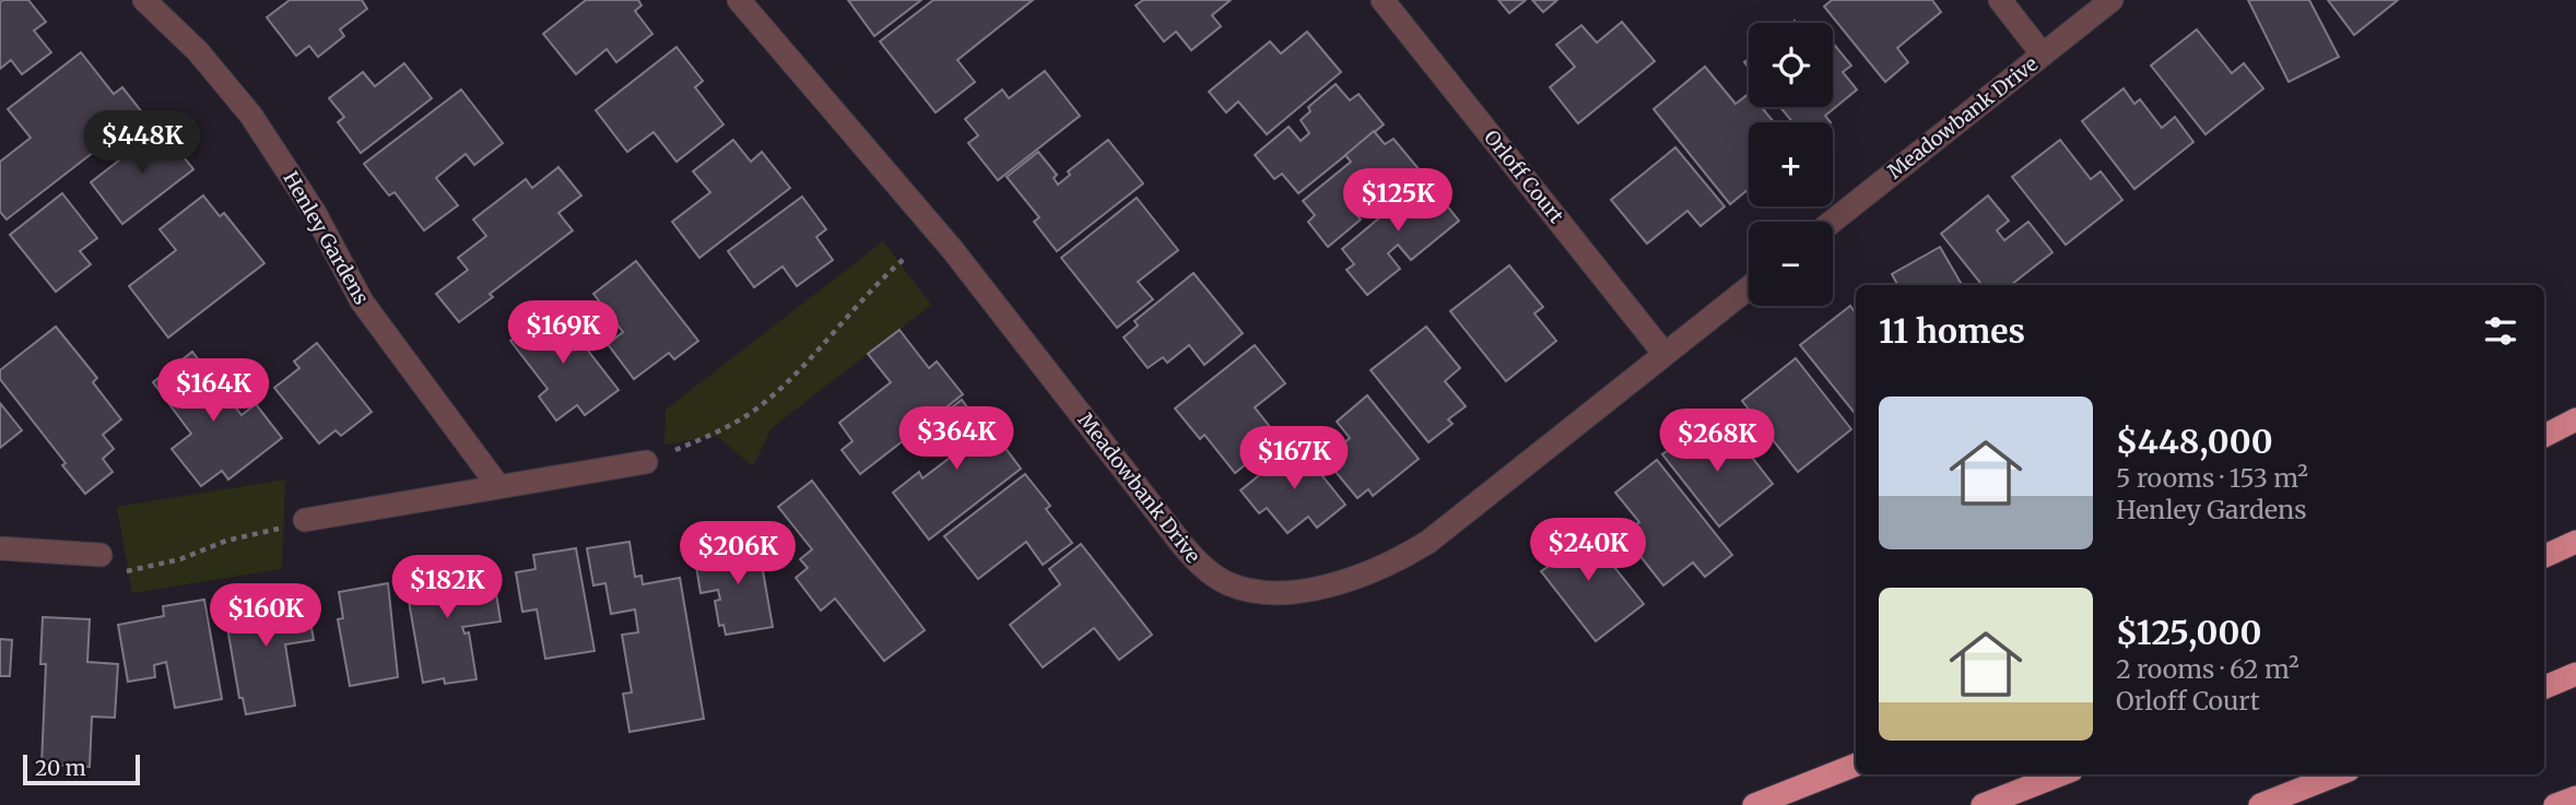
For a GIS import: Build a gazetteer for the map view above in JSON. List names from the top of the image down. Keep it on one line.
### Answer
{"streets":{"street":["Meadowbank Drive","Orloff Court","Henley Gardens"]},"crossings":[["Meadowbank Drive","Orloff Court"]],"scale_bar":"20 m","page":{"map_buttons":["+","−"],"price":["$448K","$125K","$169K","$164K","$364K","$268K","$167K","$240K","$206K","$182K","$160K"],"heading":"11 homes","list":[{"name":"$448,000","note":"5 rooms · 153 m² · Henley Gardens"},{"name":"$125,000","note":"2 rooms · 62 m² · Orloff Court"}],"scale":"20 m"}}
